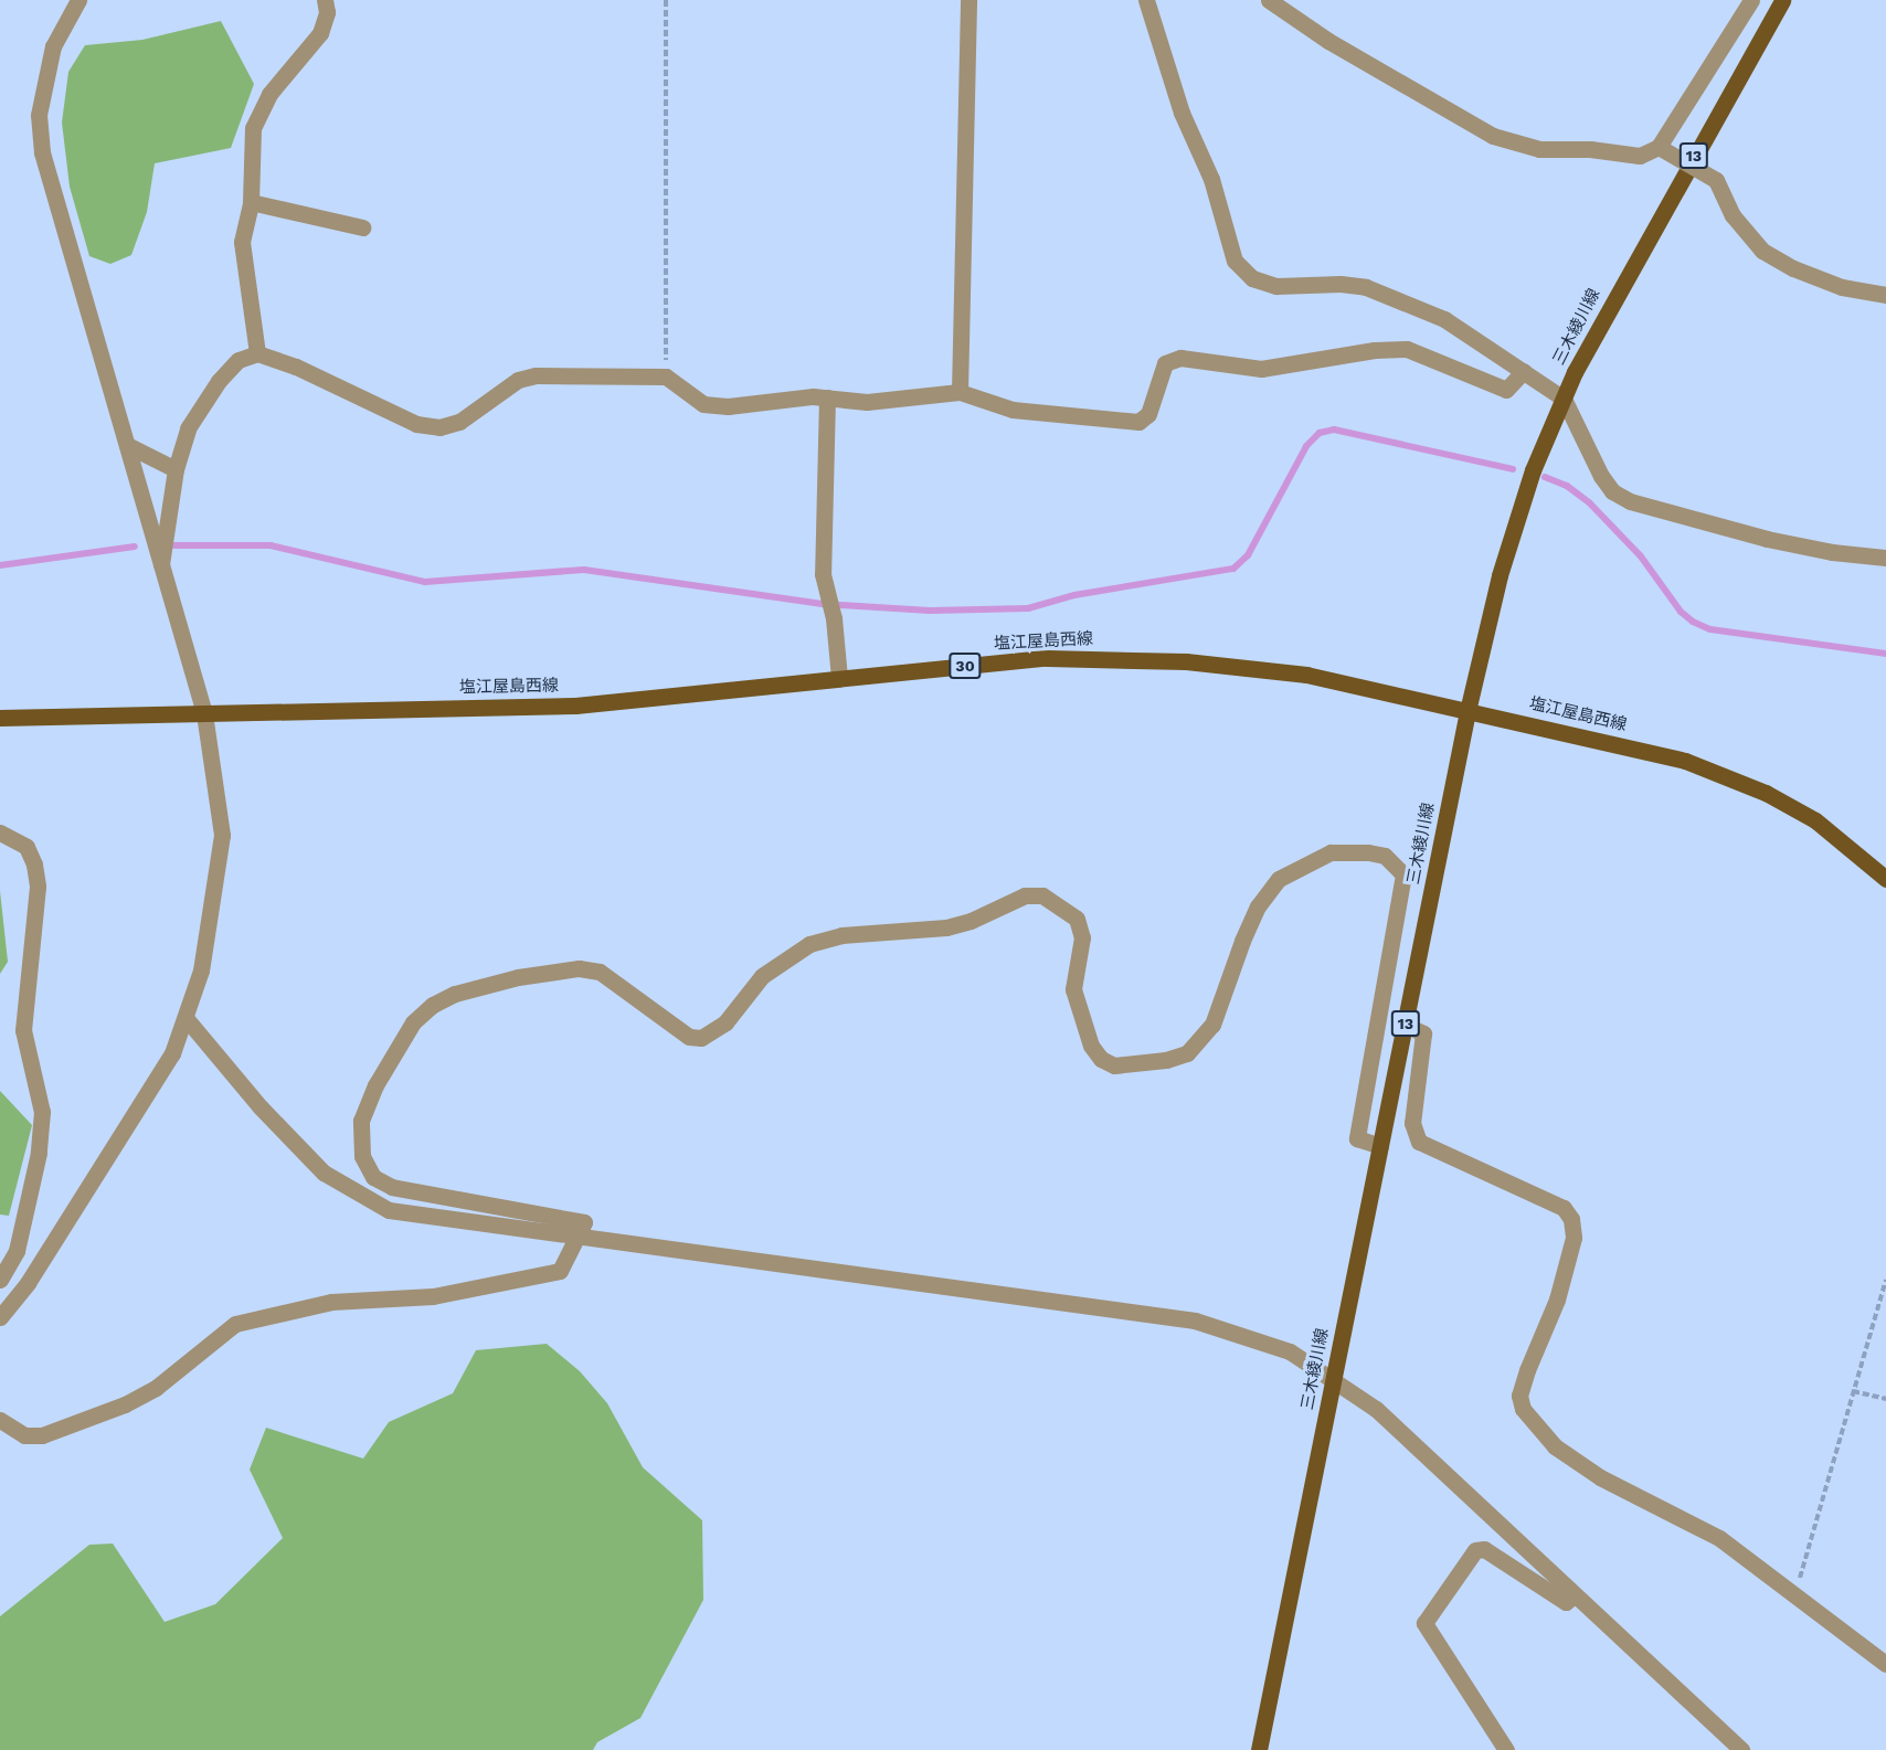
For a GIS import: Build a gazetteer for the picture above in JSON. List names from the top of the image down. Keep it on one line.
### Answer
{"streets":{"main road":["13","三木綾川線","塩江屋島西線","30"]},"crossings":[["三木綾川線","塩江屋島西線"]]}
